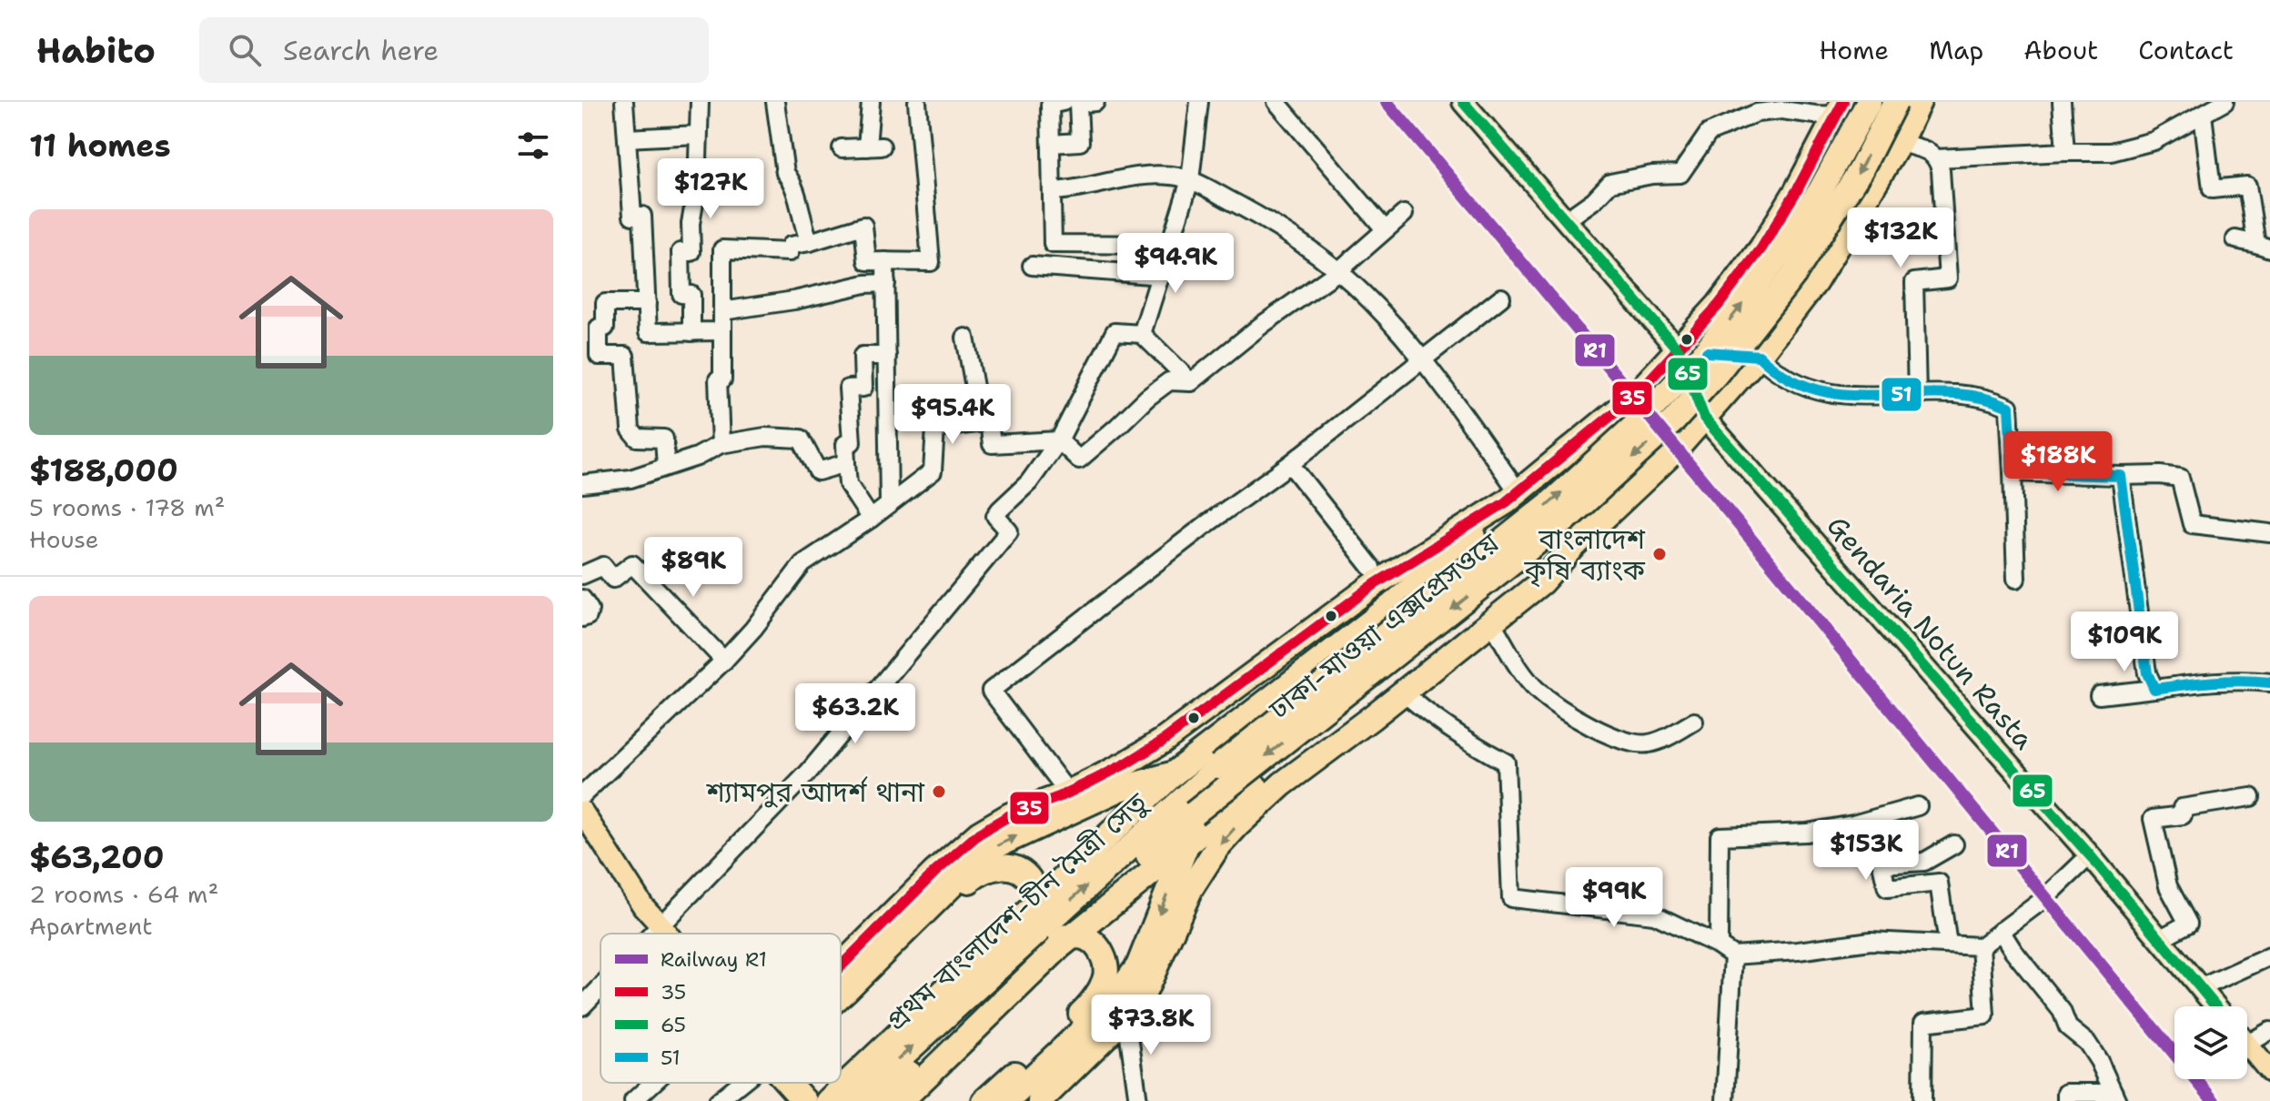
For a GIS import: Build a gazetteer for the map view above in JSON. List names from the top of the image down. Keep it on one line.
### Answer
{"streets":{"highway":["ঢাকা-মাওয়া এক্সপ্রেসওয়ে","প্রথম বাংলাদেশ-চীন মৈত্রী সেতু"],"main road":["Gendaria Notun Rasta"]},"crossings":[["ঢাকা-মাওয়া এক্সপ্রেসওয়ে","প্রথম বাংলাদেশ-চীন মৈত্রী সেতু"]],"places":["বাংলাদেশ কৃষি ব্যাংক","শ্যামপুর আদর্শ থানা"],"lines":["rail line R1","transit line 35","transit line 65","transit line 51"],"legend":["Railway R1","35","65","51"],"page":{"header":"Habito","search":"Search here","nav":["Home","Map","About","Contact"],"heading":"11 homes","price":["$127K","$132K","$94.9K","$95.4K","$188K","$89K","$109K","$63.2K","$153K","$99K","$73.8K"],"list":[{"name":"$188,000","note":"5 rooms · 178 m² · House"},{"name":"$63,200","note":"2 rooms · 64 m² · Apartment"}]}}
